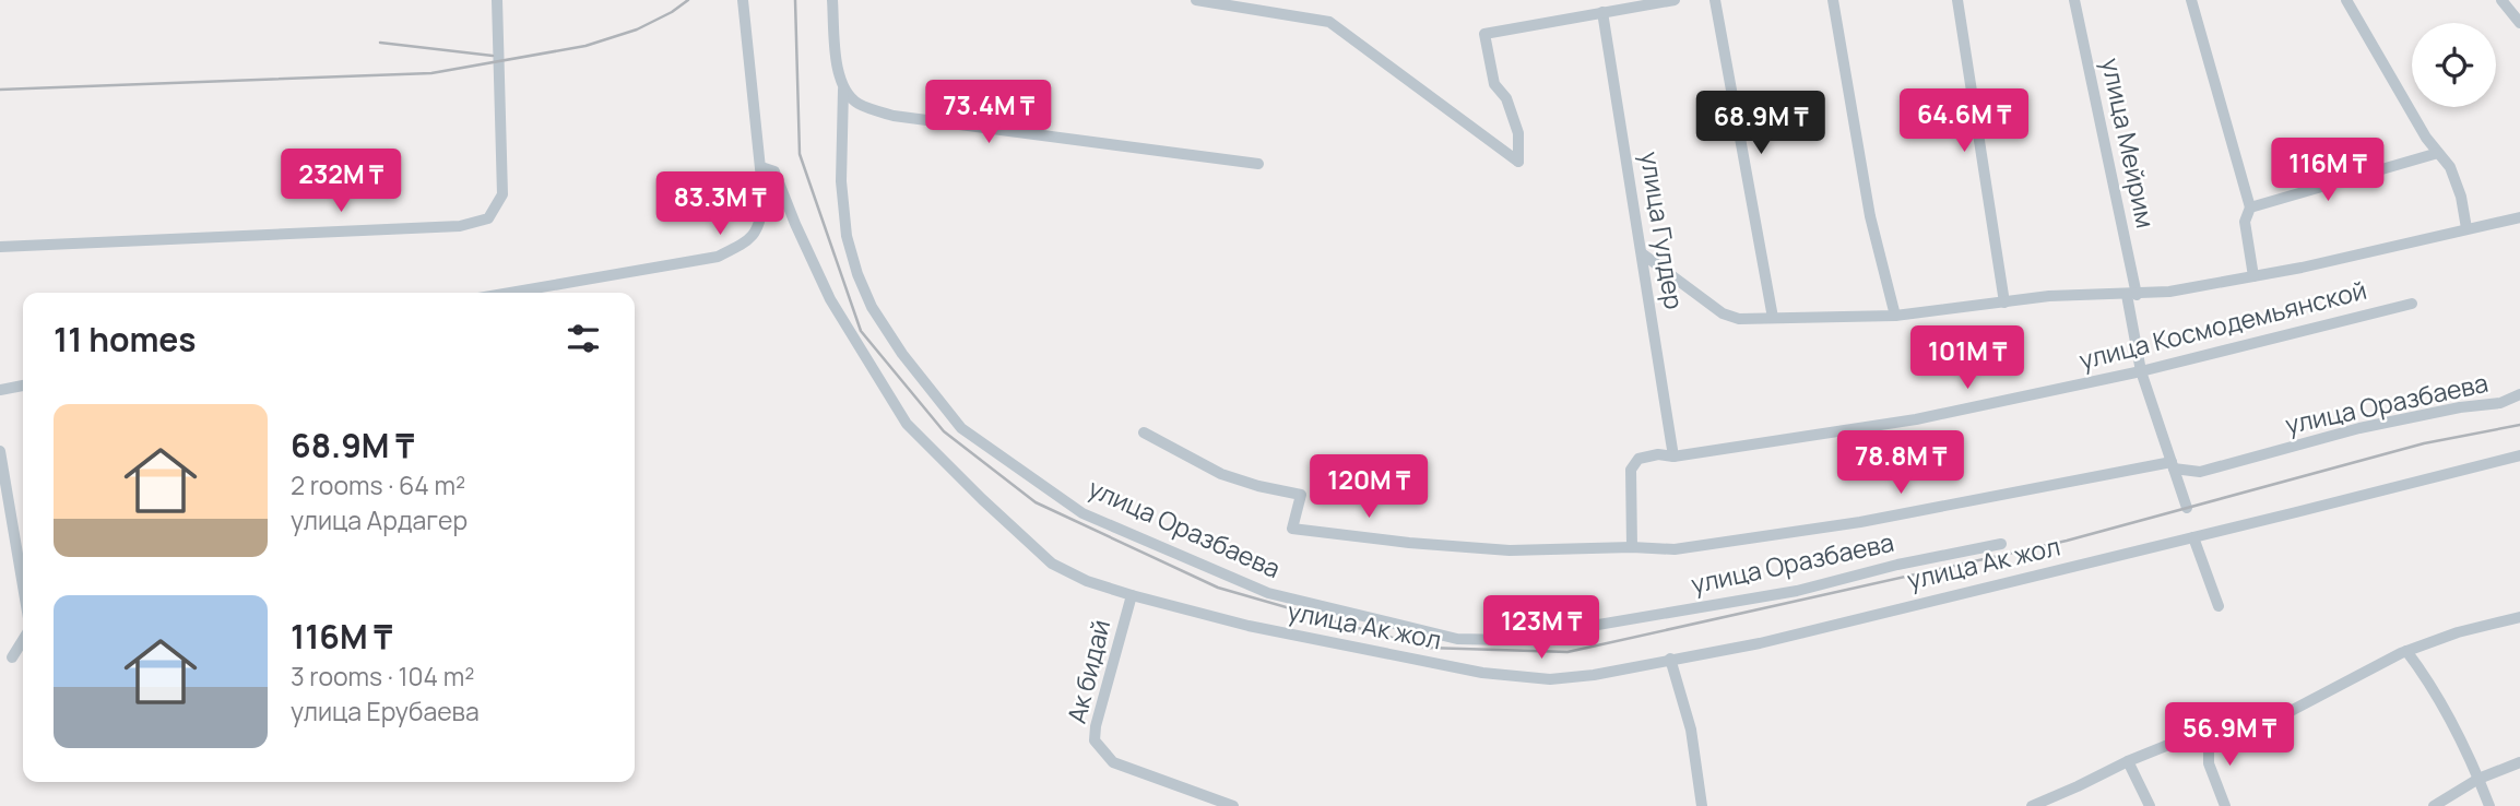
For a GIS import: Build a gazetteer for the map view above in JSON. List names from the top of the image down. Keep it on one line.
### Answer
{"streets":{"street":["улица Мейрим","улица Гулдер","улица Космодемьянской","улица Оразбаева","улица Ак жол","Ак бидай"]},"crossings":[["улица Мейрим","улица Космодемьянской"],["улица Мейрим","улица Оразбаева"],["улица Гулдер","улица Космодемьянской"],["улица Космодемьянской","улица Оразбаева"],["улица Ак жол","Ак бидай"]],"page":{"price":["73.4M ₸","64.6M ₸","68.9M ₸","116M ₸","232M ₸","83.3M ₸","101M ₸","78.8M ₸","120M ₸","123M ₸","56.9M ₸"],"heading":"11 homes","list":[{"name":"68.9M ₸","note":"2 rooms · 64 m² · улица Ардагер"},{"name":"116M ₸","note":"3 rooms · 104 m² · улица Ерубаева"}]}}
